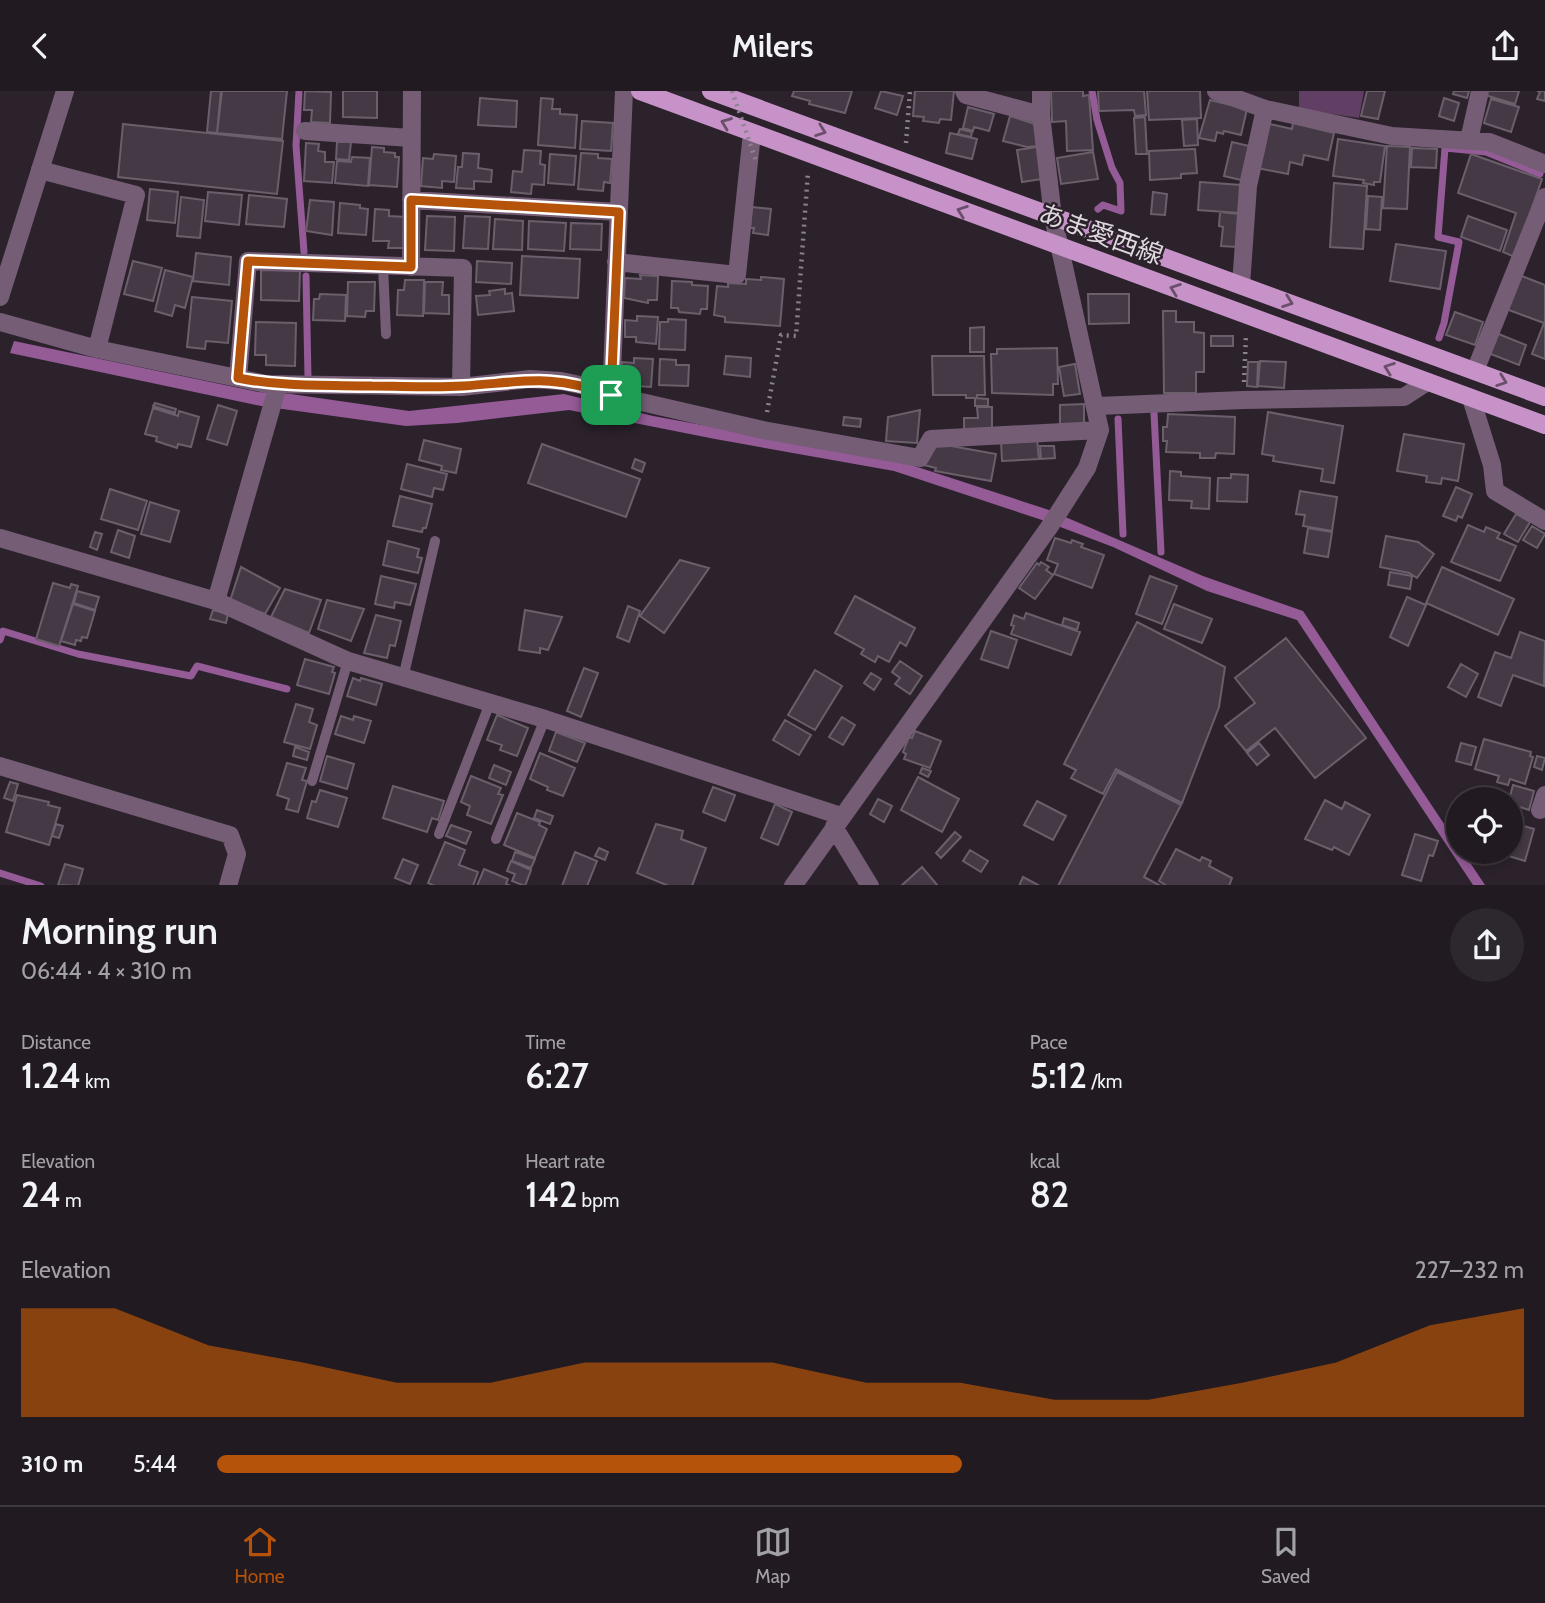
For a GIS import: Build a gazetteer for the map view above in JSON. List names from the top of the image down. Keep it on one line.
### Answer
{"streets":{"main road":["あま愛西線"]},"page":{"header":"Milers","heading":["Morning run","06:44 · 4 × 310 m"],"stats":[["Distance","1.24 km"],["Time","6:27"],["Pace","5:12 /km"],["Elevation","24 m"],["Heart rate","142 bpm"],["kcal","82"]],"chart":["Elevation","227–232 m"],"list":[{"name":"310 m","note":"5:44"}],"tabs":["Home","Map","Saved"]}}
